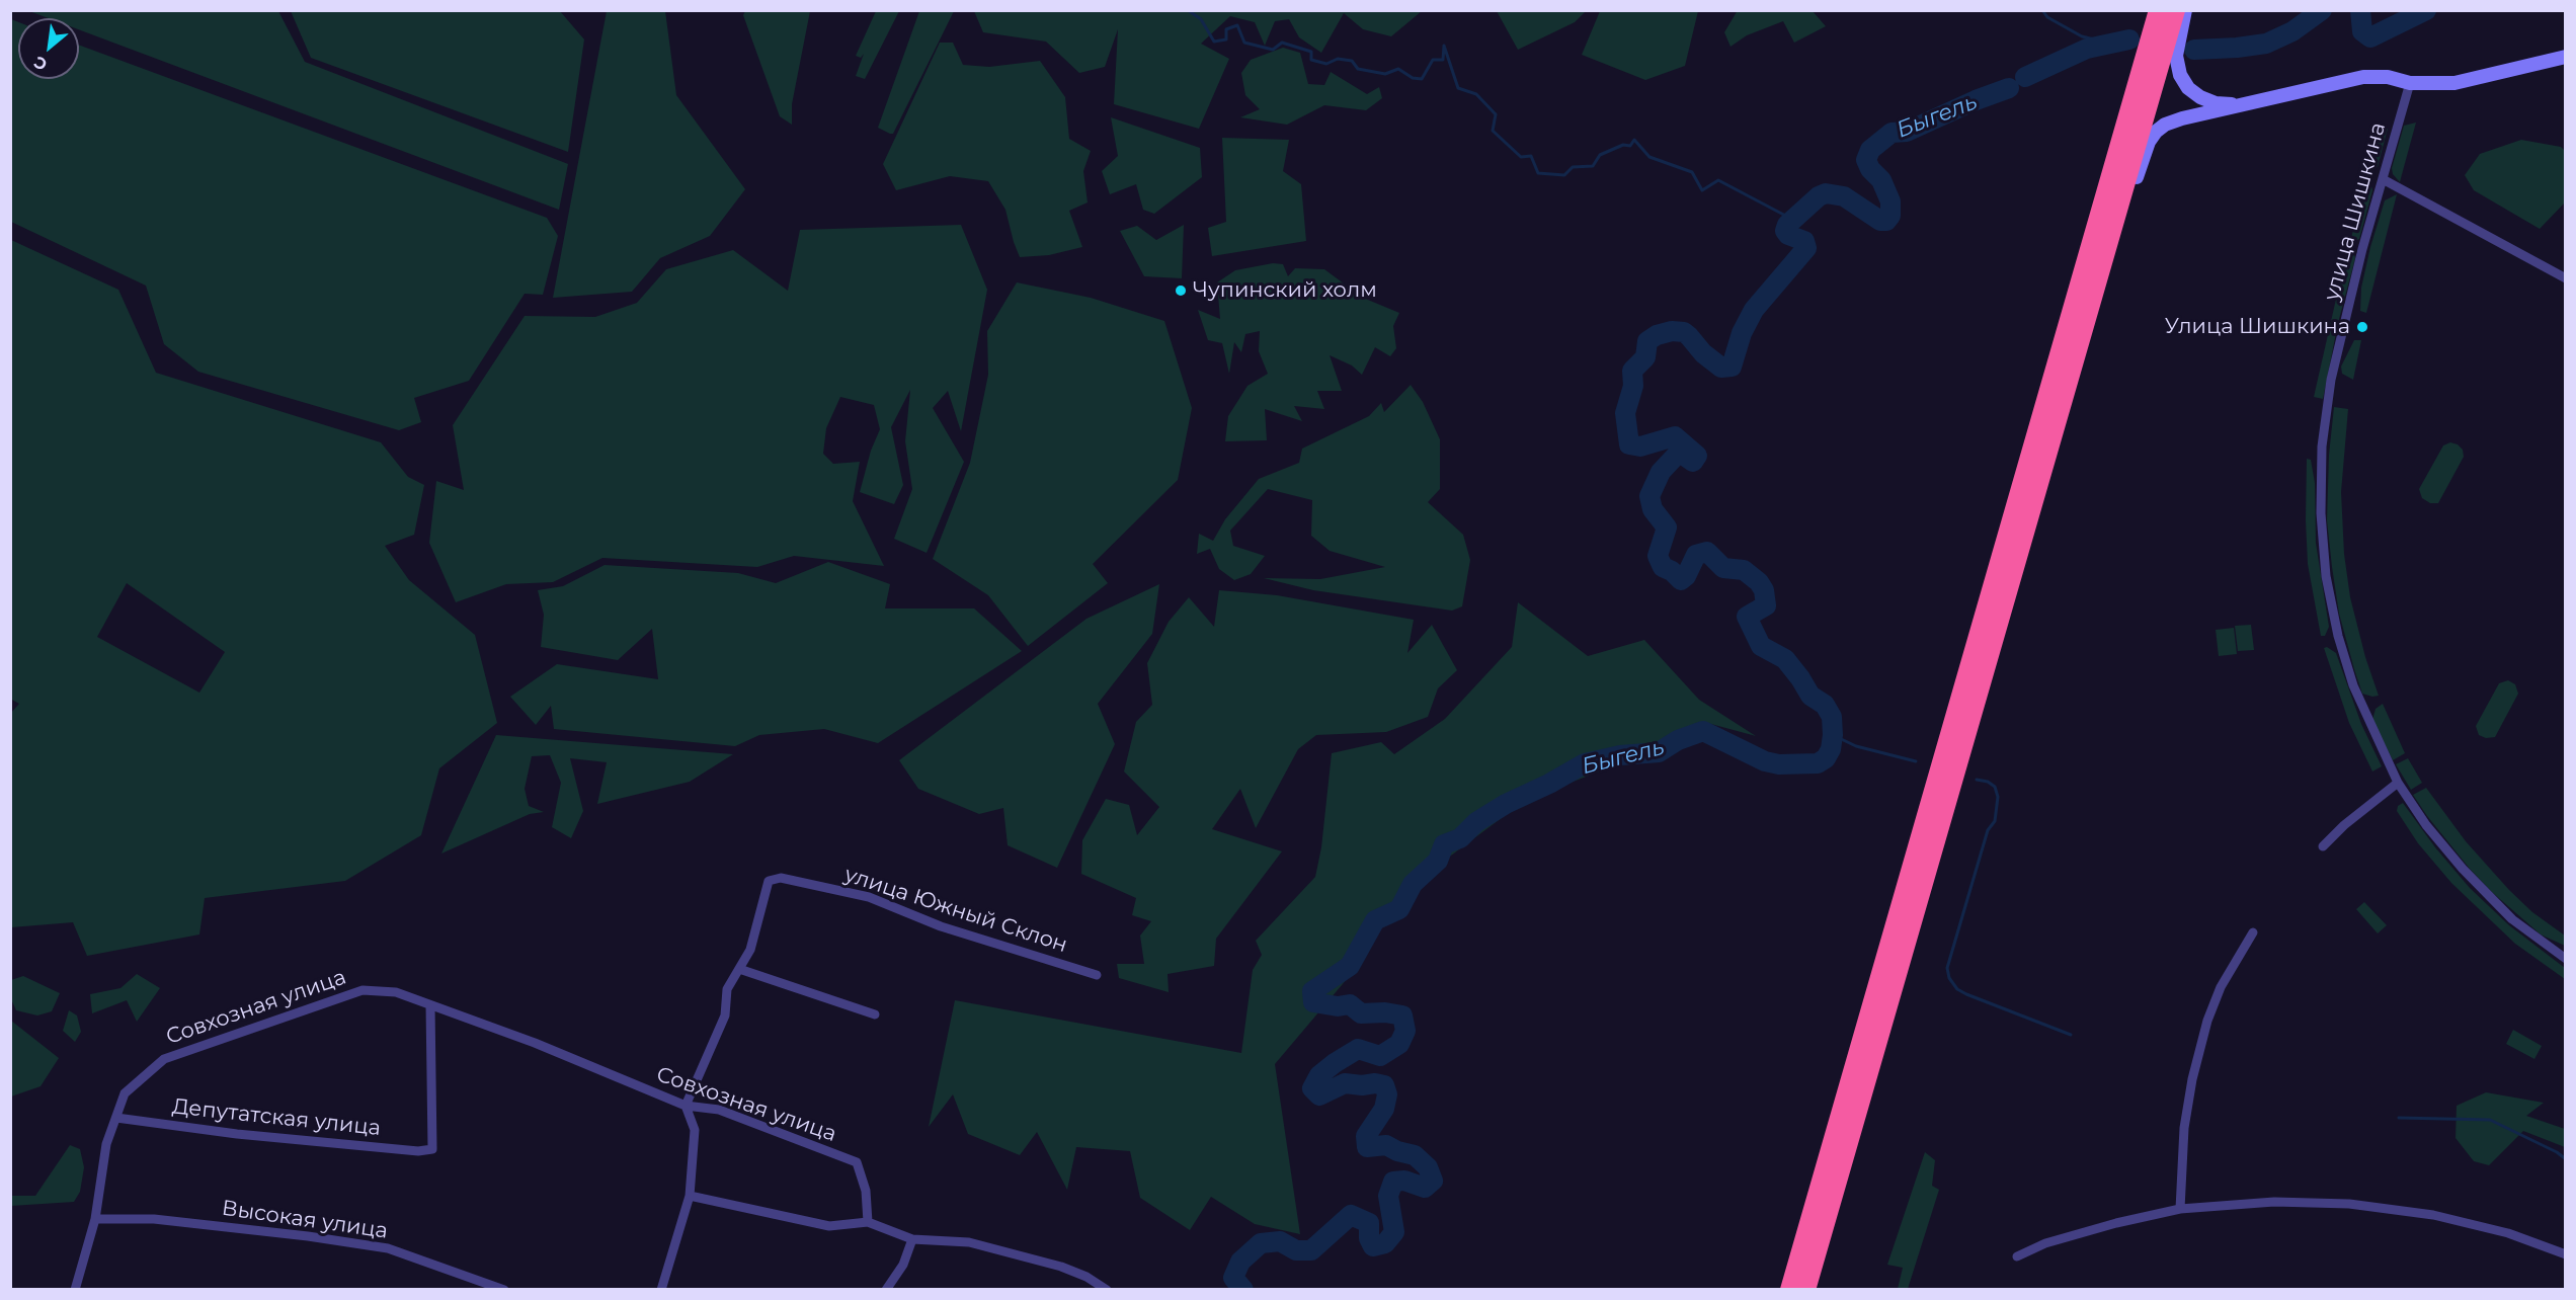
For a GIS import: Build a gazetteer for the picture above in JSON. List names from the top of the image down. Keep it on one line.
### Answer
{"streets":{"street":["улица Шишкина","улица Южный Склон","Совхозная улица","Депутатская улица","Высокая улица"]},"crossings":[["Совхозная улица","Депутатская улица"],["Совхозная улица","Высокая улица"]],"water":["Быгель"],"places":["Чупинский холм","Улица Шишкина"],"north":"bottom left"}
